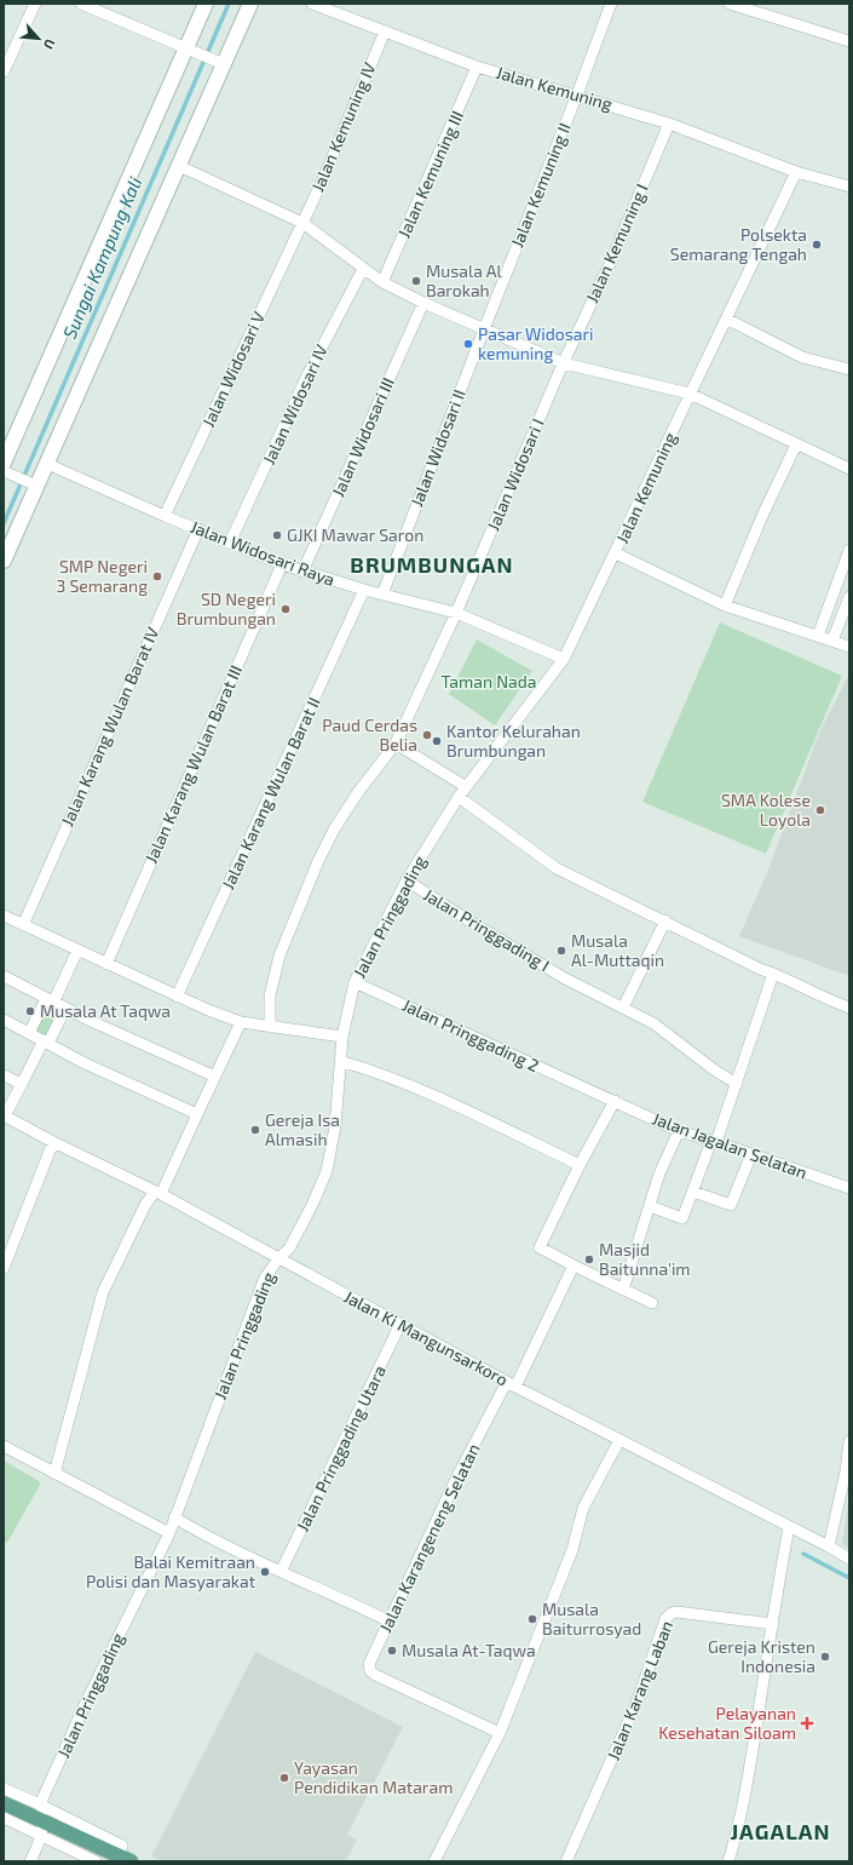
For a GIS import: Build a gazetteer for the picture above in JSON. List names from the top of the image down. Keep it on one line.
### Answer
{"streets":{"street":["Jalan Kemuning","Jalan Kemuning IV","Jalan Kemuning III","Jalan Kemuning II","Jalan Kemuning I","Jalan Widosari V","Jalan Widosari IV","Jalan Widosari III","Jalan Widosari II","Jalan Widosari I","Jalan Widosari Raya","Jalan Karang Wulan Barat IV","Jalan Karang Wulan Barat III","Jalan Karang Wulan Barat II","Jalan Pringgading","Jalan Pringgading I","Jalan Pringgading 2","Jalan Jagalan Selatan","Jalan Ki Mangunsarkoro","Jalan Pringgading Utara","Jalan Karangeneng Selatan","Jalan Karang Laban"]},"crossings":[["Jalan Kemuning","Jalan Kemuning IV"],["Jalan Kemuning","Jalan Kemuning III"],["Jalan Kemuning","Jalan Kemuning II"],["Jalan Kemuning","Jalan Kemuning I"],["Jalan Kemuning","Jalan Widosari Raya"],["Jalan Kemuning","Jalan Pringgading"],["Jalan Kemuning IV","Jalan Widosari V"],["Jalan Kemuning II","Jalan Widosari II"],["Jalan Kemuning I","Jalan Widosari I"],["Jalan Widosari V","Jalan Widosari Raya"],["Jalan Widosari IV","Jalan Widosari Raya"],["Jalan Widosari III","Jalan Widosari Raya"],["Jalan Widosari II","Jalan Widosari Raya"],["Jalan Widosari I","Jalan Widosari Raya"],["Jalan Widosari Raya","Jalan Karang Wulan Barat IV"],["Jalan Widosari Raya","Jalan Karang Wulan Barat III"],["Jalan Widosari Raya","Jalan Karang Wulan Barat II"],["Jalan Pringgading","Jalan Pringgading I"],["Jalan Pringgading","Jalan Pringgading 2"],["Jalan Pringgading","Jalan Ki Mangunsarkoro"],["Jalan Pringgading 2","Jalan Jagalan Selatan"],["Jalan Ki Mangunsarkoro","Jalan Pringgading Utara"],["Jalan Ki Mangunsarkoro","Jalan Karangeneng Selatan"]],"districts":["BRUMBUNGAN","JAGALAN"],"water":["Sungai Kampung Kali"],"parks":["Taman Nada"],"places":{"other":["Polsekta Semarang Tengah","Musala Al Barokah","Pasar Widosari kemuning","GJKI Mawar Saron","SMP Negeri 3 Semarang","SD Negeri Brumbungan","Paud Cerdas Belia","Kantor Kelurahan Brumbungan","SMA Kolese Loyola","Musala Al-Muttaqin","Musala At Taqwa","Gereja Isa Almasih","Masjid Baitunna'im","Balai Kemitraan Polisi dan Masyarakat","Musala Baiturrosyad","Musala At-Taqwa","Gereja Kristen Indonesia","Yayasan Pendidikan Mataram"],"health":["Pelayanan Kesehatan Siloam"]},"north":"bottom right"}
